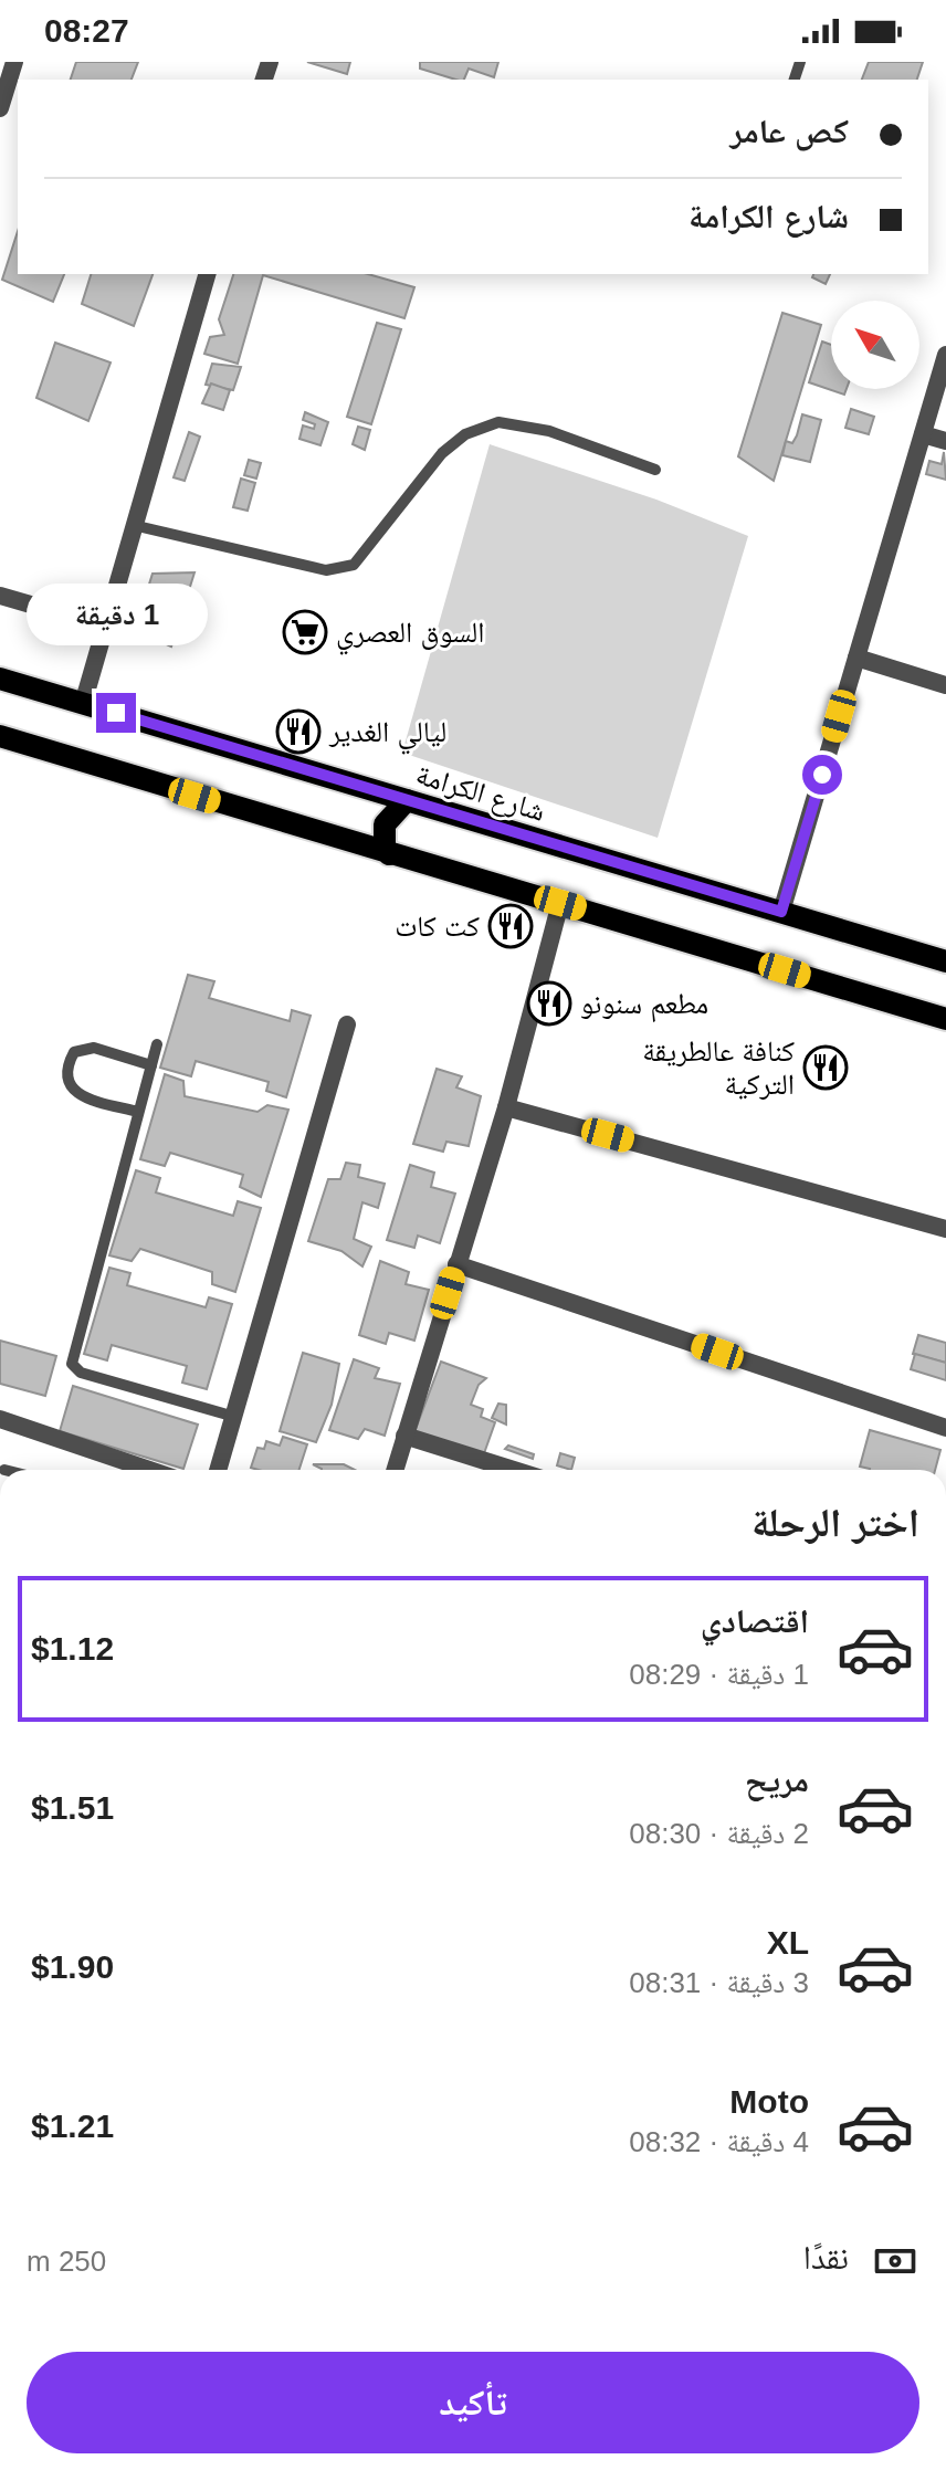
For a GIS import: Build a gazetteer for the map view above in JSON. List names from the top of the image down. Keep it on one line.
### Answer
{"streets":{"main road":["شارع الكرامة"]},"places":{"supermarket":["السوق العصري"],"restaurant":["ليالي الغدير","كت كات","مطعم سنونو","كنافة عالطريقة التركية"]},"north":"top left","page":{"status":"08:27","banner":["كص عامر","شارع الكرامة"],"bubble":"1 دقيقة","heading":"اختر الرحلة","list":[{"name":"اقتصادي","note":"1 دقيقة · 08:29","value":"$1.12"},{"name":"مريح","note":"2 دقيقة · 08:30","value":"$1.51"},{"name":"XL","note":"3 دقيقة · 08:31","value":"$1.90"},{"name":"Moto","note":"4 دقيقة · 08:32","value":"$1.21"}],"pay":["نقدًا","250 m"],"buttons":"تأكيد"}}
